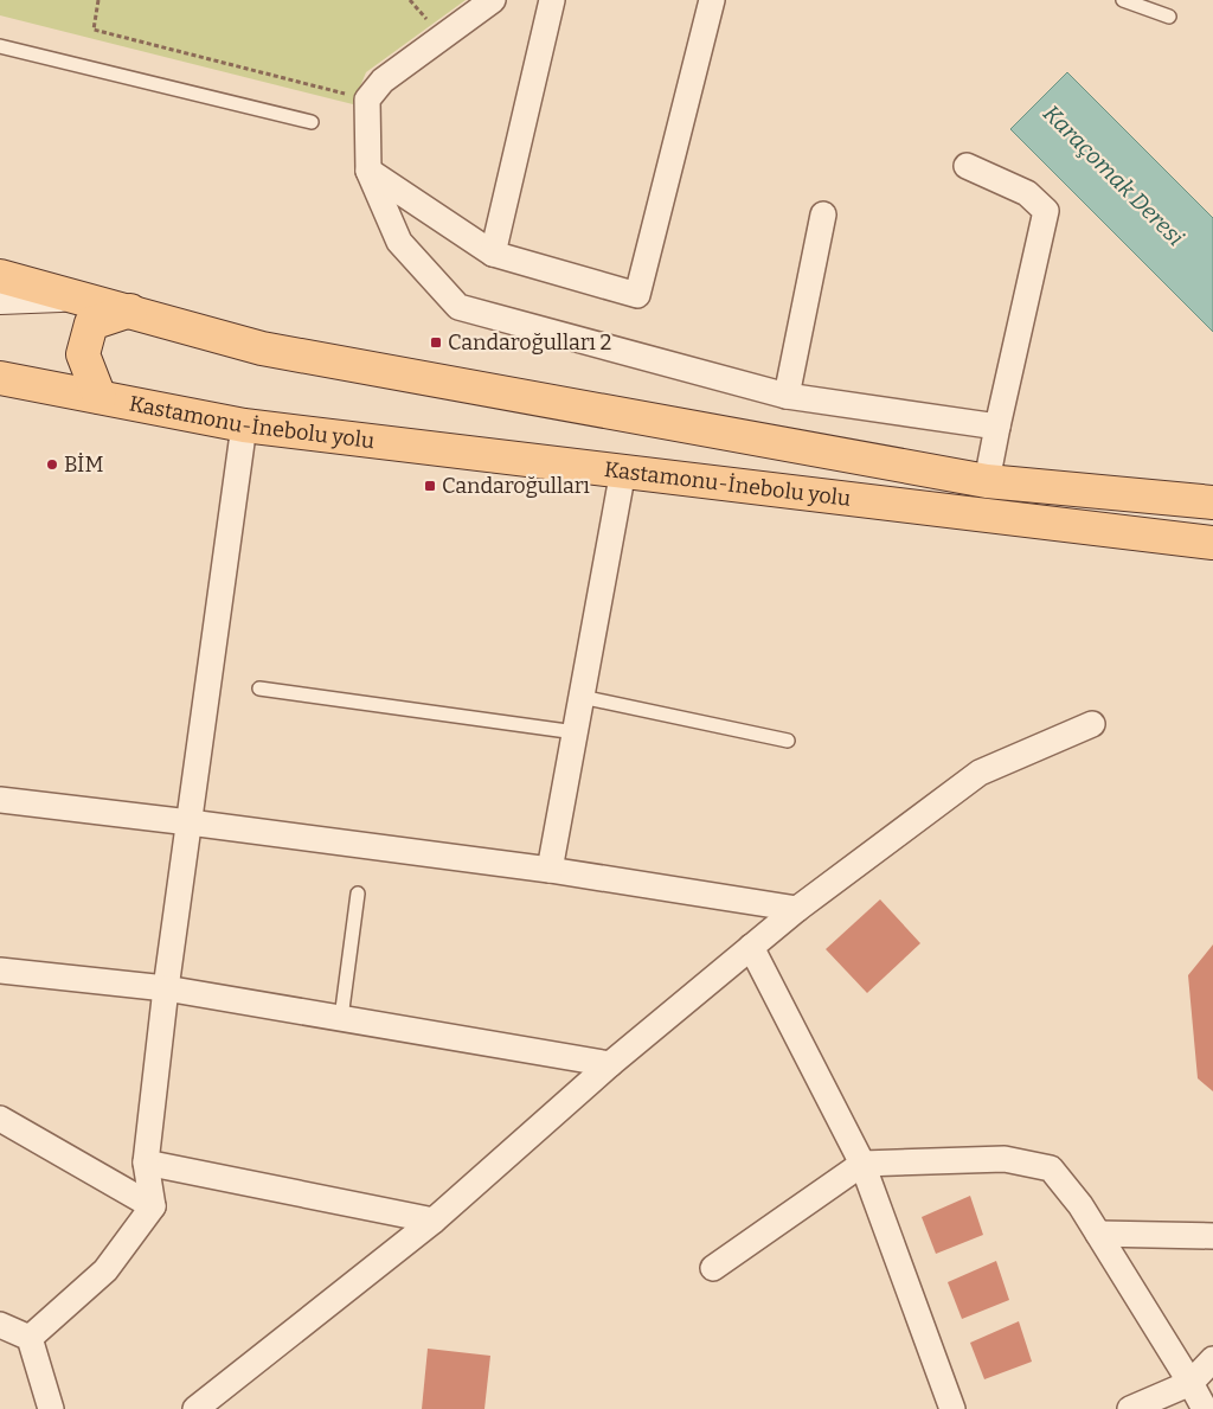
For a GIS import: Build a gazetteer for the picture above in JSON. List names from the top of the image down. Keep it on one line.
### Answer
{"streets":{"main road":["Kastamonu-İnebolu yolu"]},"water":["Karaçomak Deresi"],"places":{"transit":["Candaroğulları 2","Candaroğulları"],"other":["BİM"]}}
